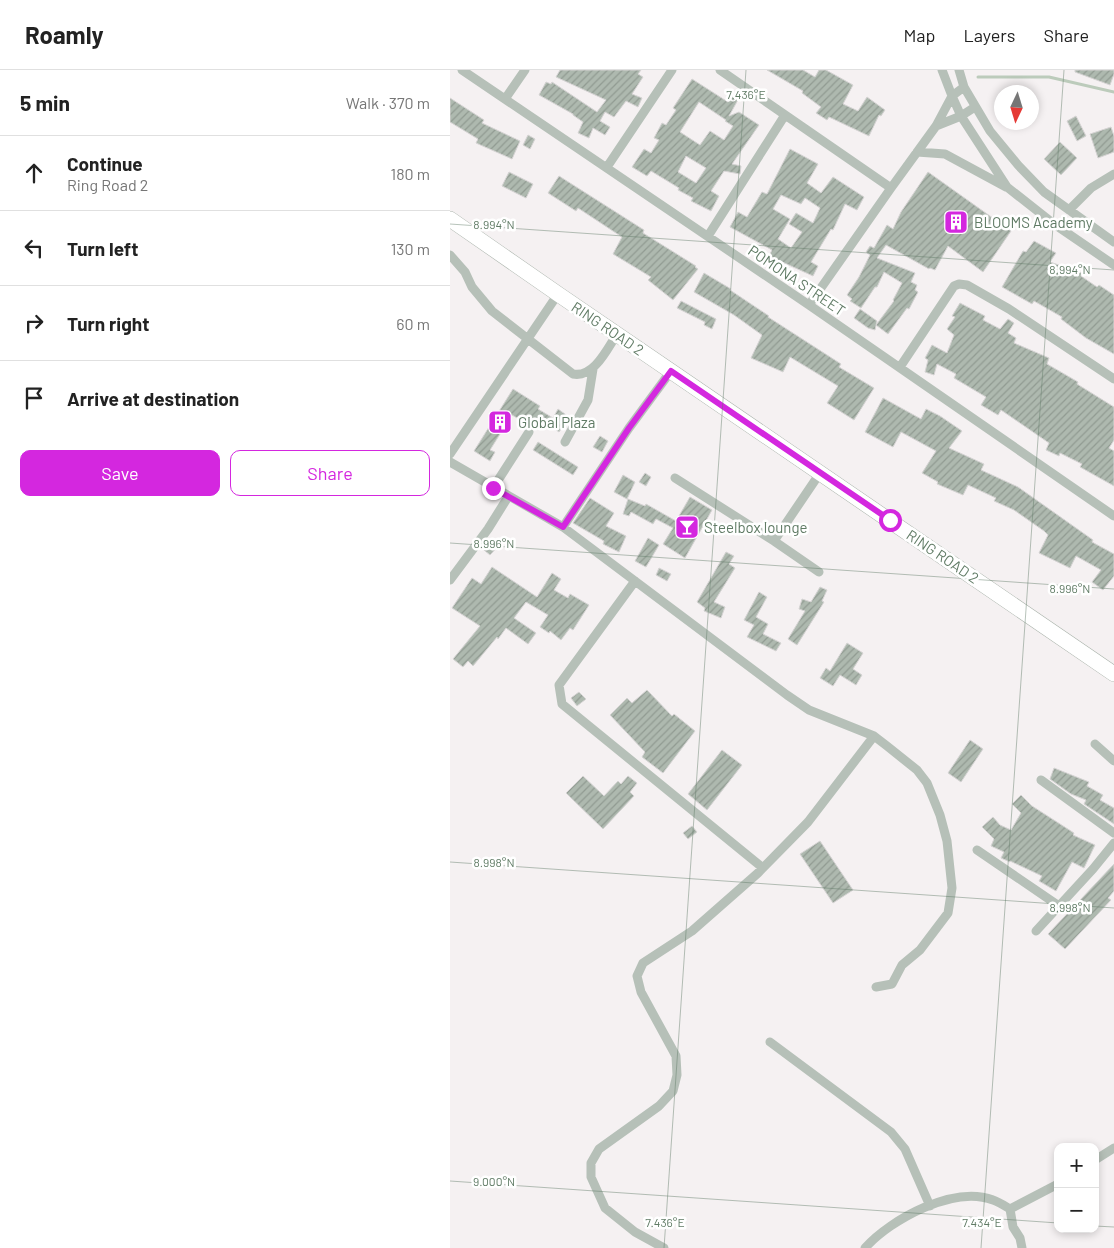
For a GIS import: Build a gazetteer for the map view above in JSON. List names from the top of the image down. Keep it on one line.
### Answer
{"streets":{"main road":["RING ROAD 2"],"street":["POMONA STREET"]},"places":{"building":["BLOOMS Academy","Global Plaza"],"bar":["Steelbox lounge"]},"north":"bottom","page":{"header":"Roamly","nav":["Map","Layers","Share"],"heading":["5 min","Walk · 370 m"],"list":[["Continue","Ring Road 2","180 m"],["Turn left","130 m"],["Turn right","60 m"],"Arrive at destination"],"buttons":["Save","Share"],"map_buttons":["+","−"]},"coordinates":["7.436°E","8.994°N","8.996°N","8.998°N","9.000°N","7.434°E"]}
